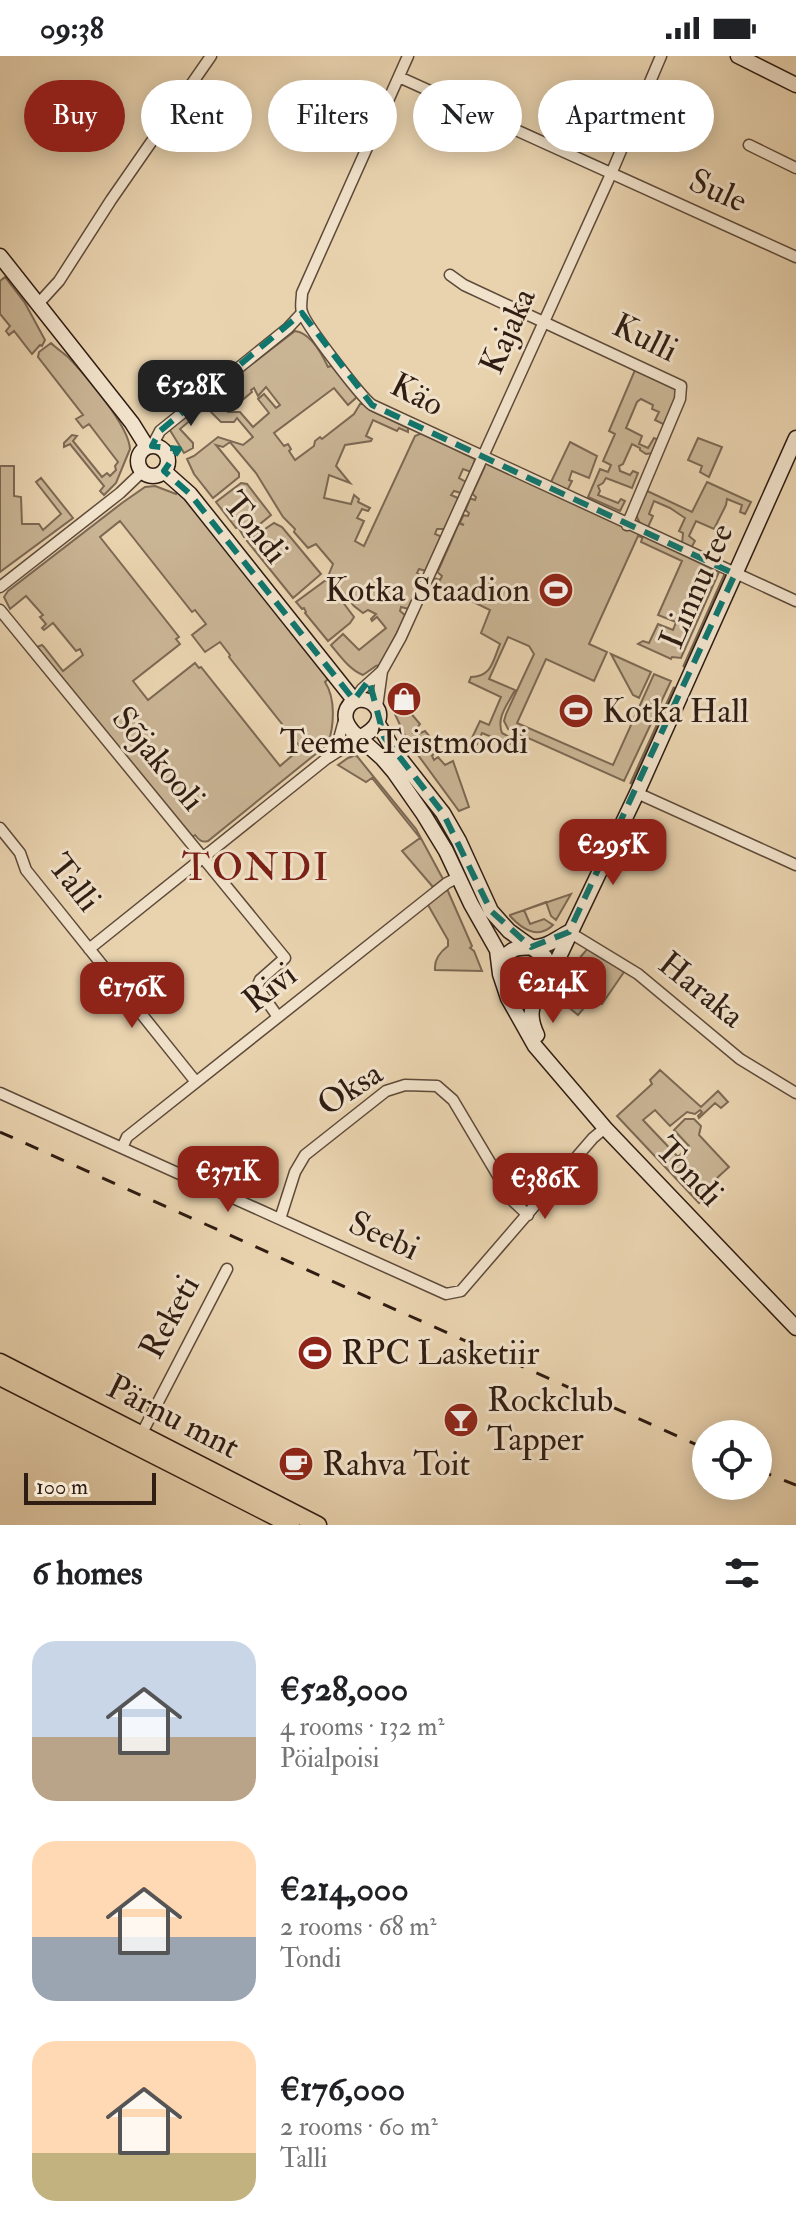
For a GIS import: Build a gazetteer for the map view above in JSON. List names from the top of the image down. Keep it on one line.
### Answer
{"streets":{"main road":["Pärnu mnt"],"street":["Sule","Kajaka","Kulli","Käo","Tondi","Linnu tee","Sõjakooli","Talli","Rivi","Haraka","Oksa","Seebi","Reketi"]},"crossings":[["Sule","Kajaka"],["Kajaka","Kulli"],["Kajaka","Käo"],["Kajaka","Tondi"],["Kulli","Käo"],["Käo","Linnu tee"],["Tondi","Linnu tee"],["Tondi","Rivi"],["Tondi","Seebi"],["Linnu tee","Haraka"],["Sõjakooli","Rivi"],["Talli","Rivi"],["Rivi","Seebi"],["Oksa","Seebi"],["Reketi","Pärnu mnt"]],"districts":["TONDI"],"places":{"sports":["Kotka Staadion","Kotka Hall","RPC Lasketiir"],"shop":["Teeme Teistmoodi"],"bar":["Rockclub Tapper"],"cafe":["Rahva Toit"]},"scale_bar":"100 m","page":{"status":"09:38","chip":["Buy","Rent","Filters","New","Apartment"],"price":["€528K","€295K","€214K","€176K","€371K","€386K"],"scale":"100 m","heading":"6 homes","list":[{"name":"€528,000","note":"4 rooms · 132 m² · Pöialpoisi"},{"name":"€214,000","note":"2 rooms · 68 m² · Tondi"},{"name":"€176,000","note":"2 rooms · 60 m² · Talli"}]}}
